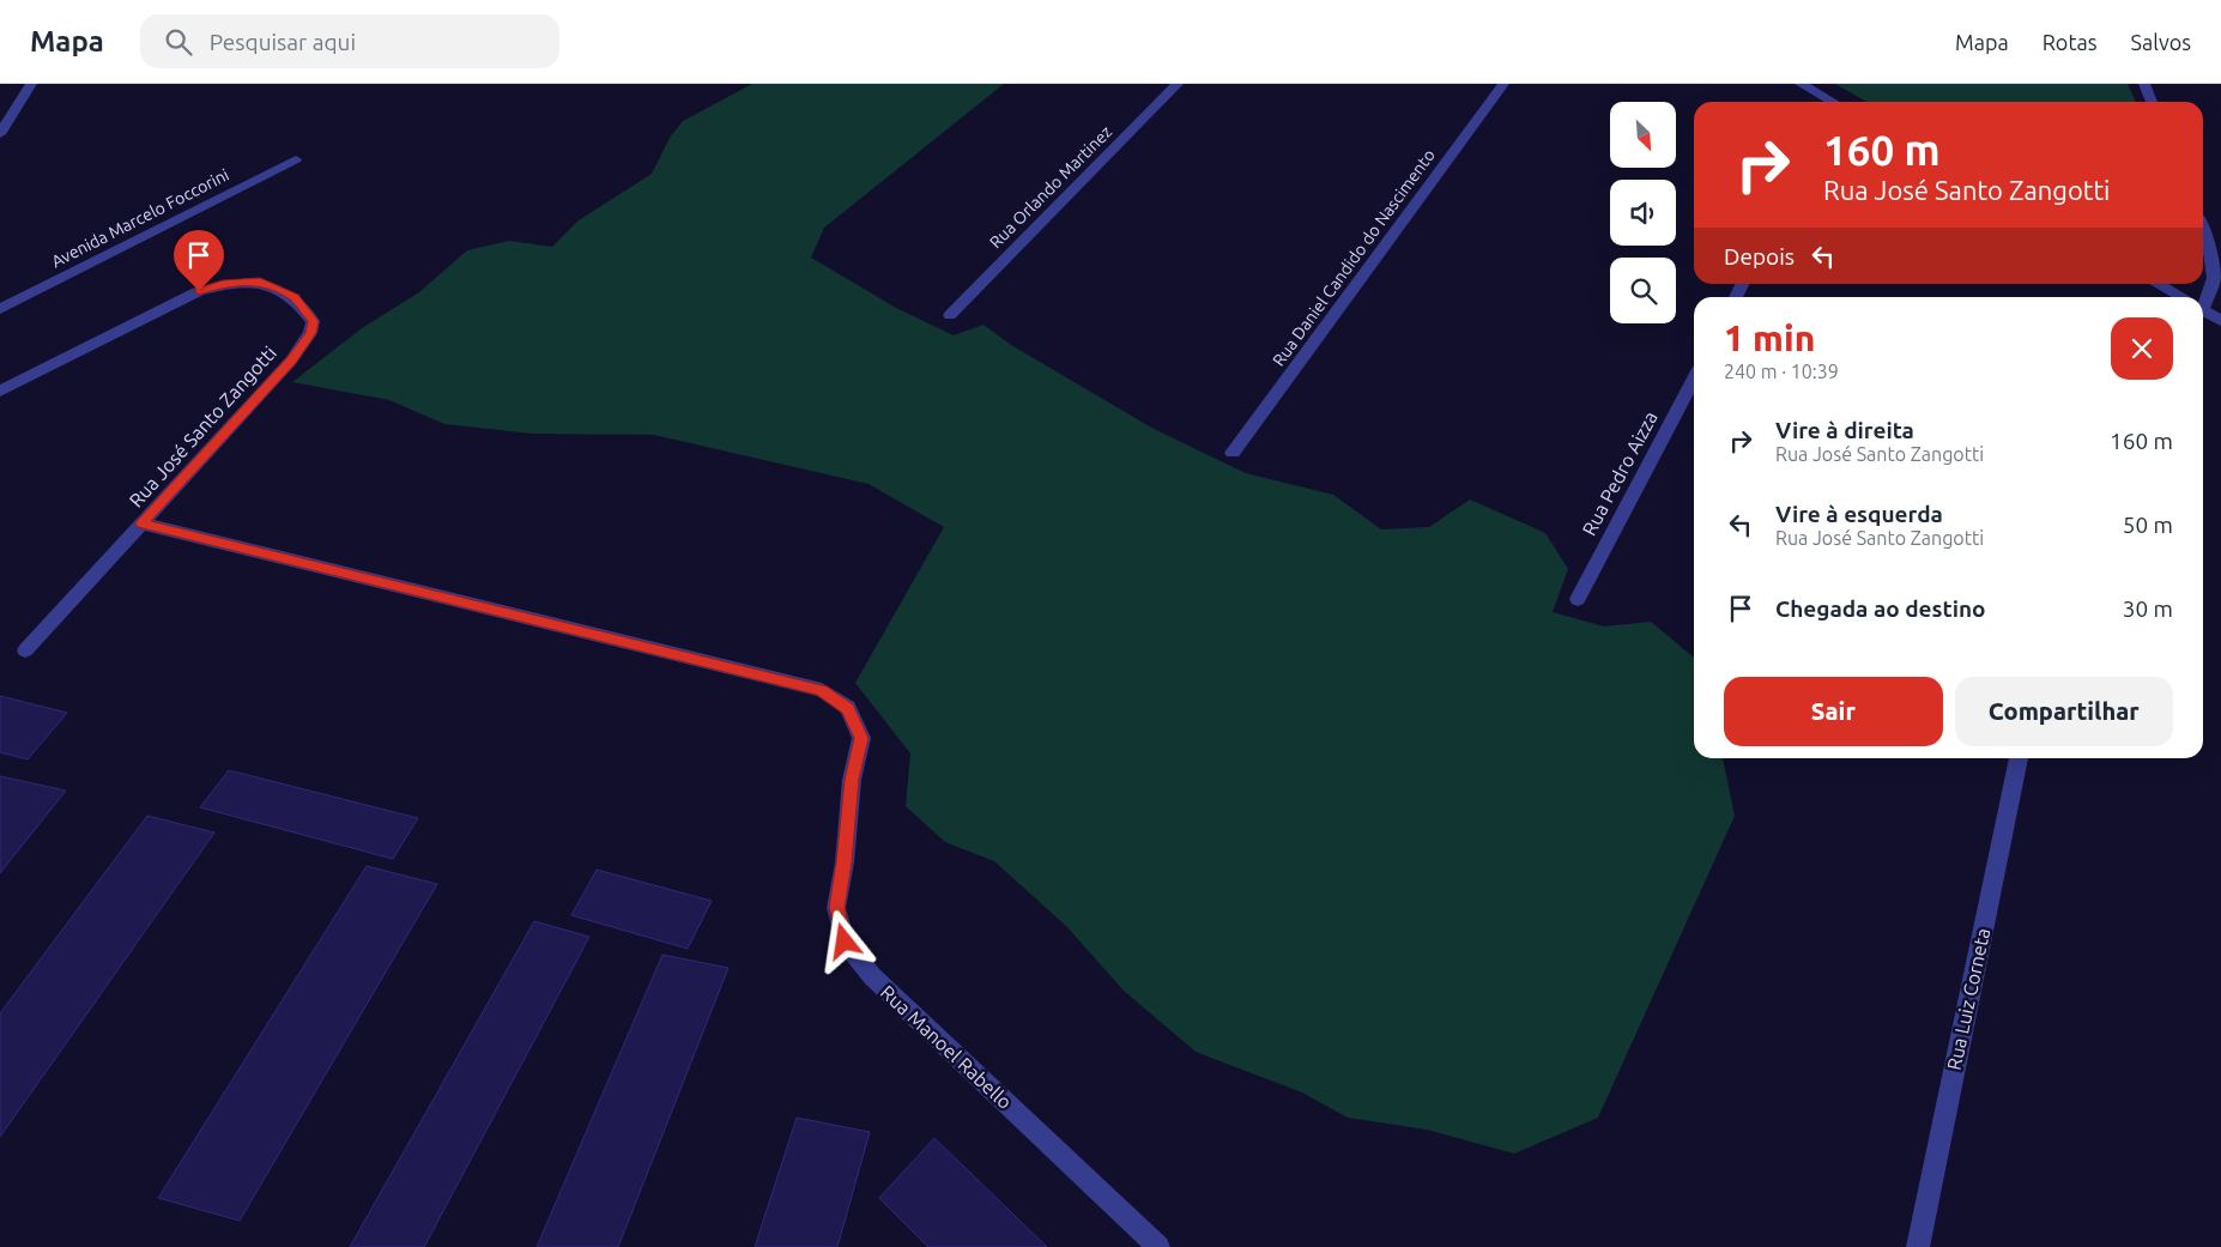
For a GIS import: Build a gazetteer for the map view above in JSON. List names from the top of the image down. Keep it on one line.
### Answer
{"streets":{"street":["Rua Orlando Martinez","Avenida Marcelo Foccorini","Rua Daniel Candido do Nascimento","Rua José Santo Zangotti","Rua Pedro Aizza","Rua Luiz Corneta","Rua Manoel Rabello"]},"crossings":[["Rua José Santo Zangotti","Rua Manoel Rabello"]],"north":"bottom right","page":{"header":"Mapa","search":"Pesquisar aqui","nav":["Mapa","Rotas","Salvos"],"turn":["160 m","Rua José Santo Zangotti"],"then":"Depois","heading":["1 min","240 m · 10:39"],"list":[{"name":"Vire à direita","note":"Rua José Santo Zangotti","value":"160 m"},{"name":"Vire à esquerda","note":"Rua José Santo Zangotti","value":"50 m"},{"name":"Chegada ao destino","value":"30 m"}],"buttons":["Sair","Compartilhar"]}}
